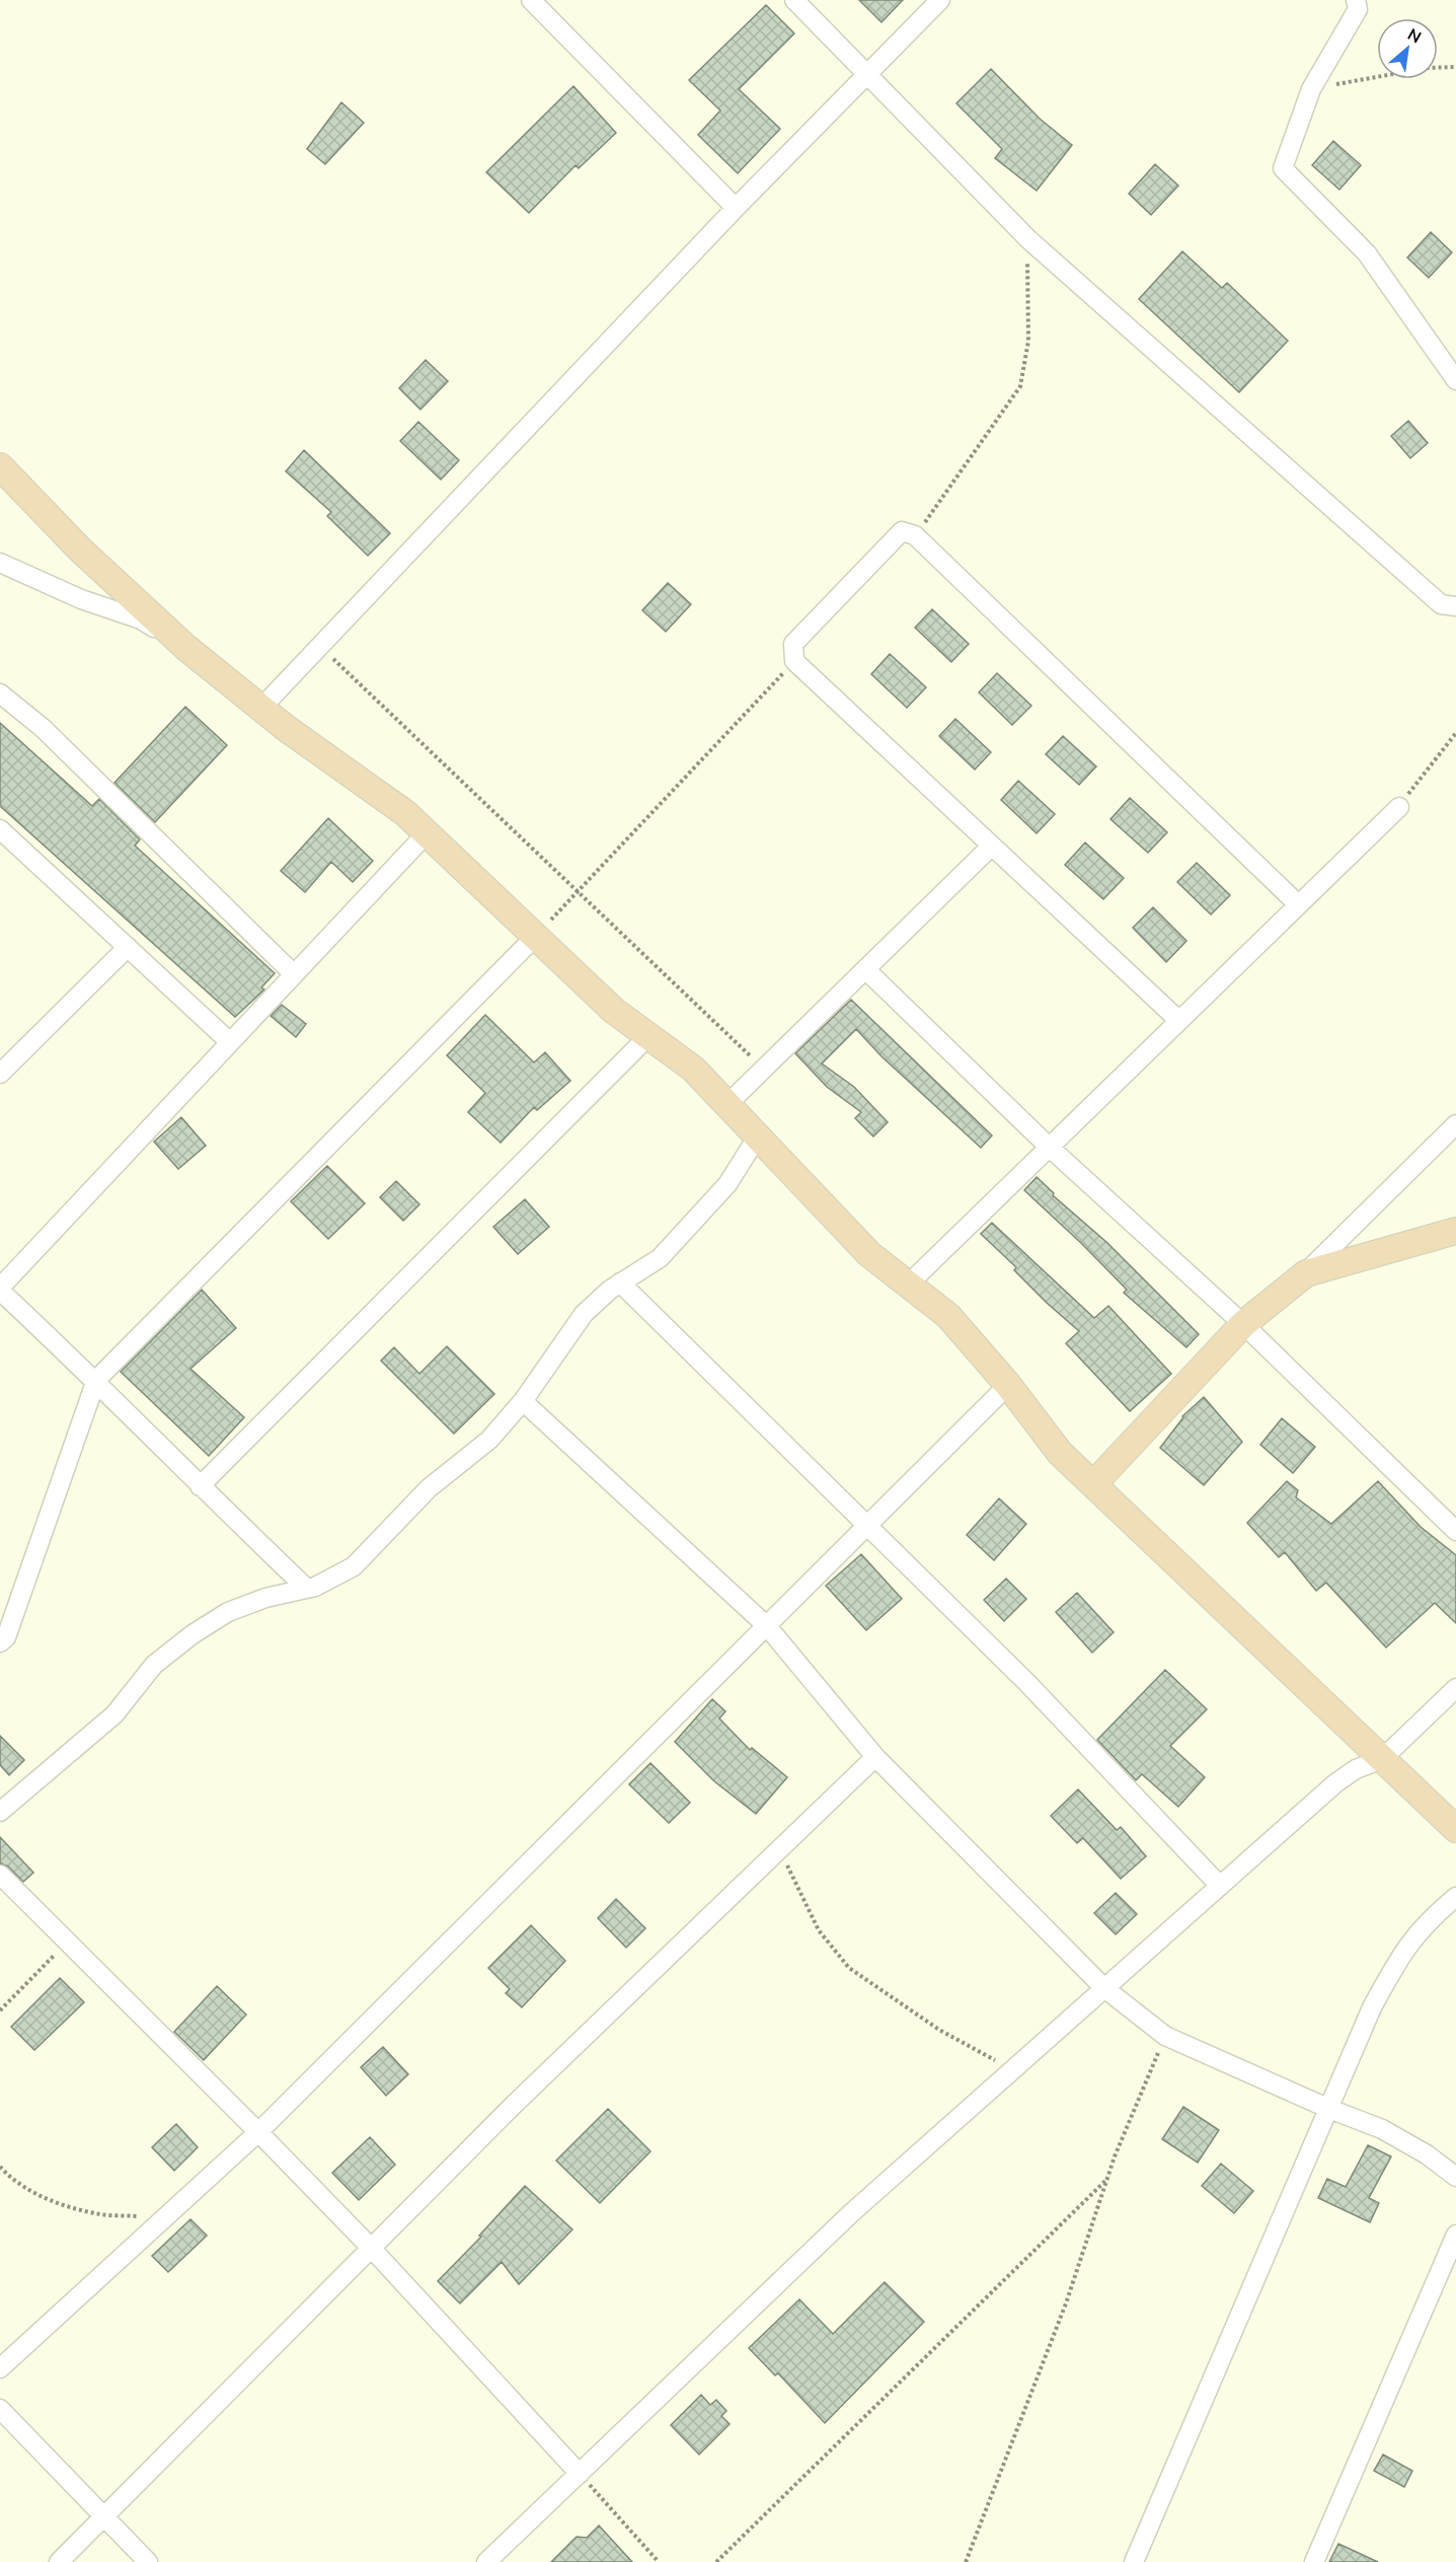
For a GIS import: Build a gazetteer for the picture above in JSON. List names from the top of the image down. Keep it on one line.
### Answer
{"north":"top right"}
